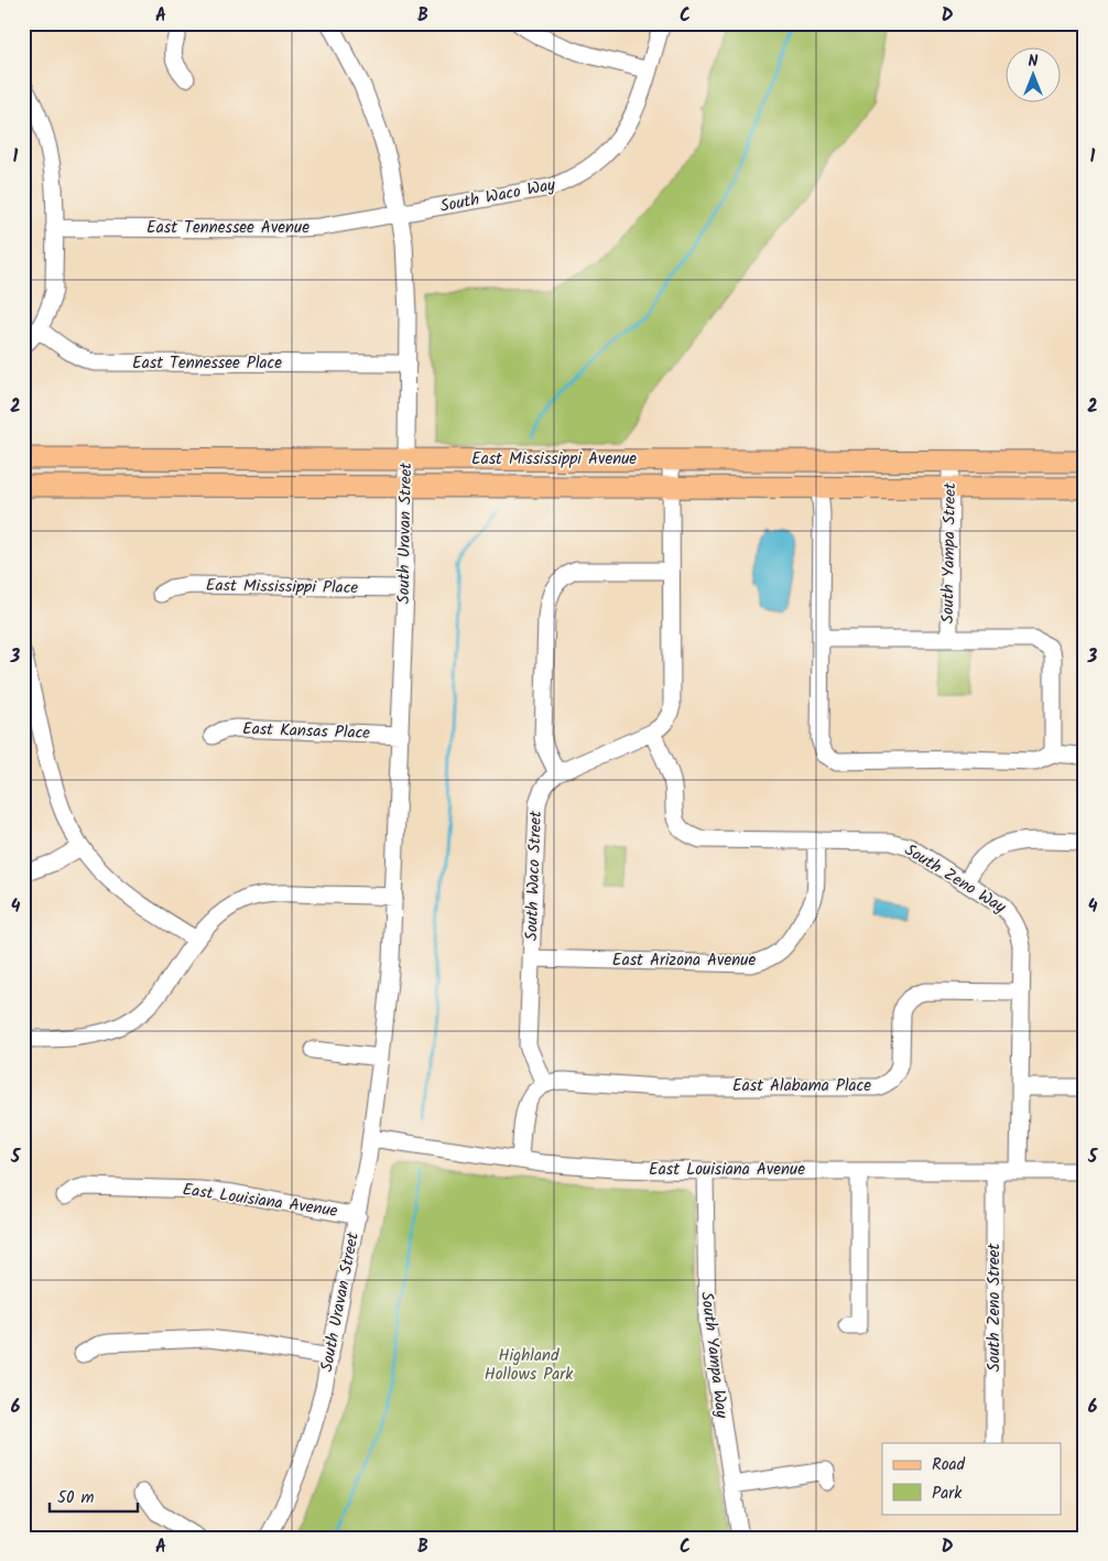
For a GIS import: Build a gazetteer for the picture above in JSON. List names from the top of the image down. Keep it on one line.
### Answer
{"streets":{"main road":["East Mississippi Avenue"],"street":["South Waco Way","East Tennessee Avenue","East Tennessee Place","South Uravan Street","South Yampa Street","East Mississippi Place","East Kansas Place","South Waco Street","South Zeno Way","East Arizona Avenue","East Alabama Place","East Louisiana Avenue","South Zeno Street","South Yampa Way"]},"crossings":[["South Waco Way","East Tennessee Avenue"],["South Waco Way","South Uravan Street"],["East Tennessee Avenue","South Uravan Street"],["East Tennessee Place","South Uravan Street"],["East Mississippi Avenue","South Uravan Street"],["East Mississippi Avenue","South Yampa Street"],["East Mississippi Avenue","South Waco Street"],["South Uravan Street","East Mississippi Place"],["South Uravan Street","East Kansas Place"],["South Uravan Street","East Louisiana Avenue"],["South Waco Street","South Zeno Way"],["South Waco Street","East Arizona Avenue"],["South Waco Street","East Alabama Place"],["South Zeno Way","East Arizona Avenue"],["South Zeno Way","East Alabama Place"],["South Zeno Way","East Louisiana Avenue"],["East Louisiana Avenue","South Zeno Street"],["East Louisiana Avenue","South Yampa Way"]],"parks":["Highland Hollows Park"],"legend":["Road","Park"],"scale_bar":"50 m","north":"top","grid":{"columns":["A","B","C","D"],"rows":["1","2","3","4","5","6"]}}
